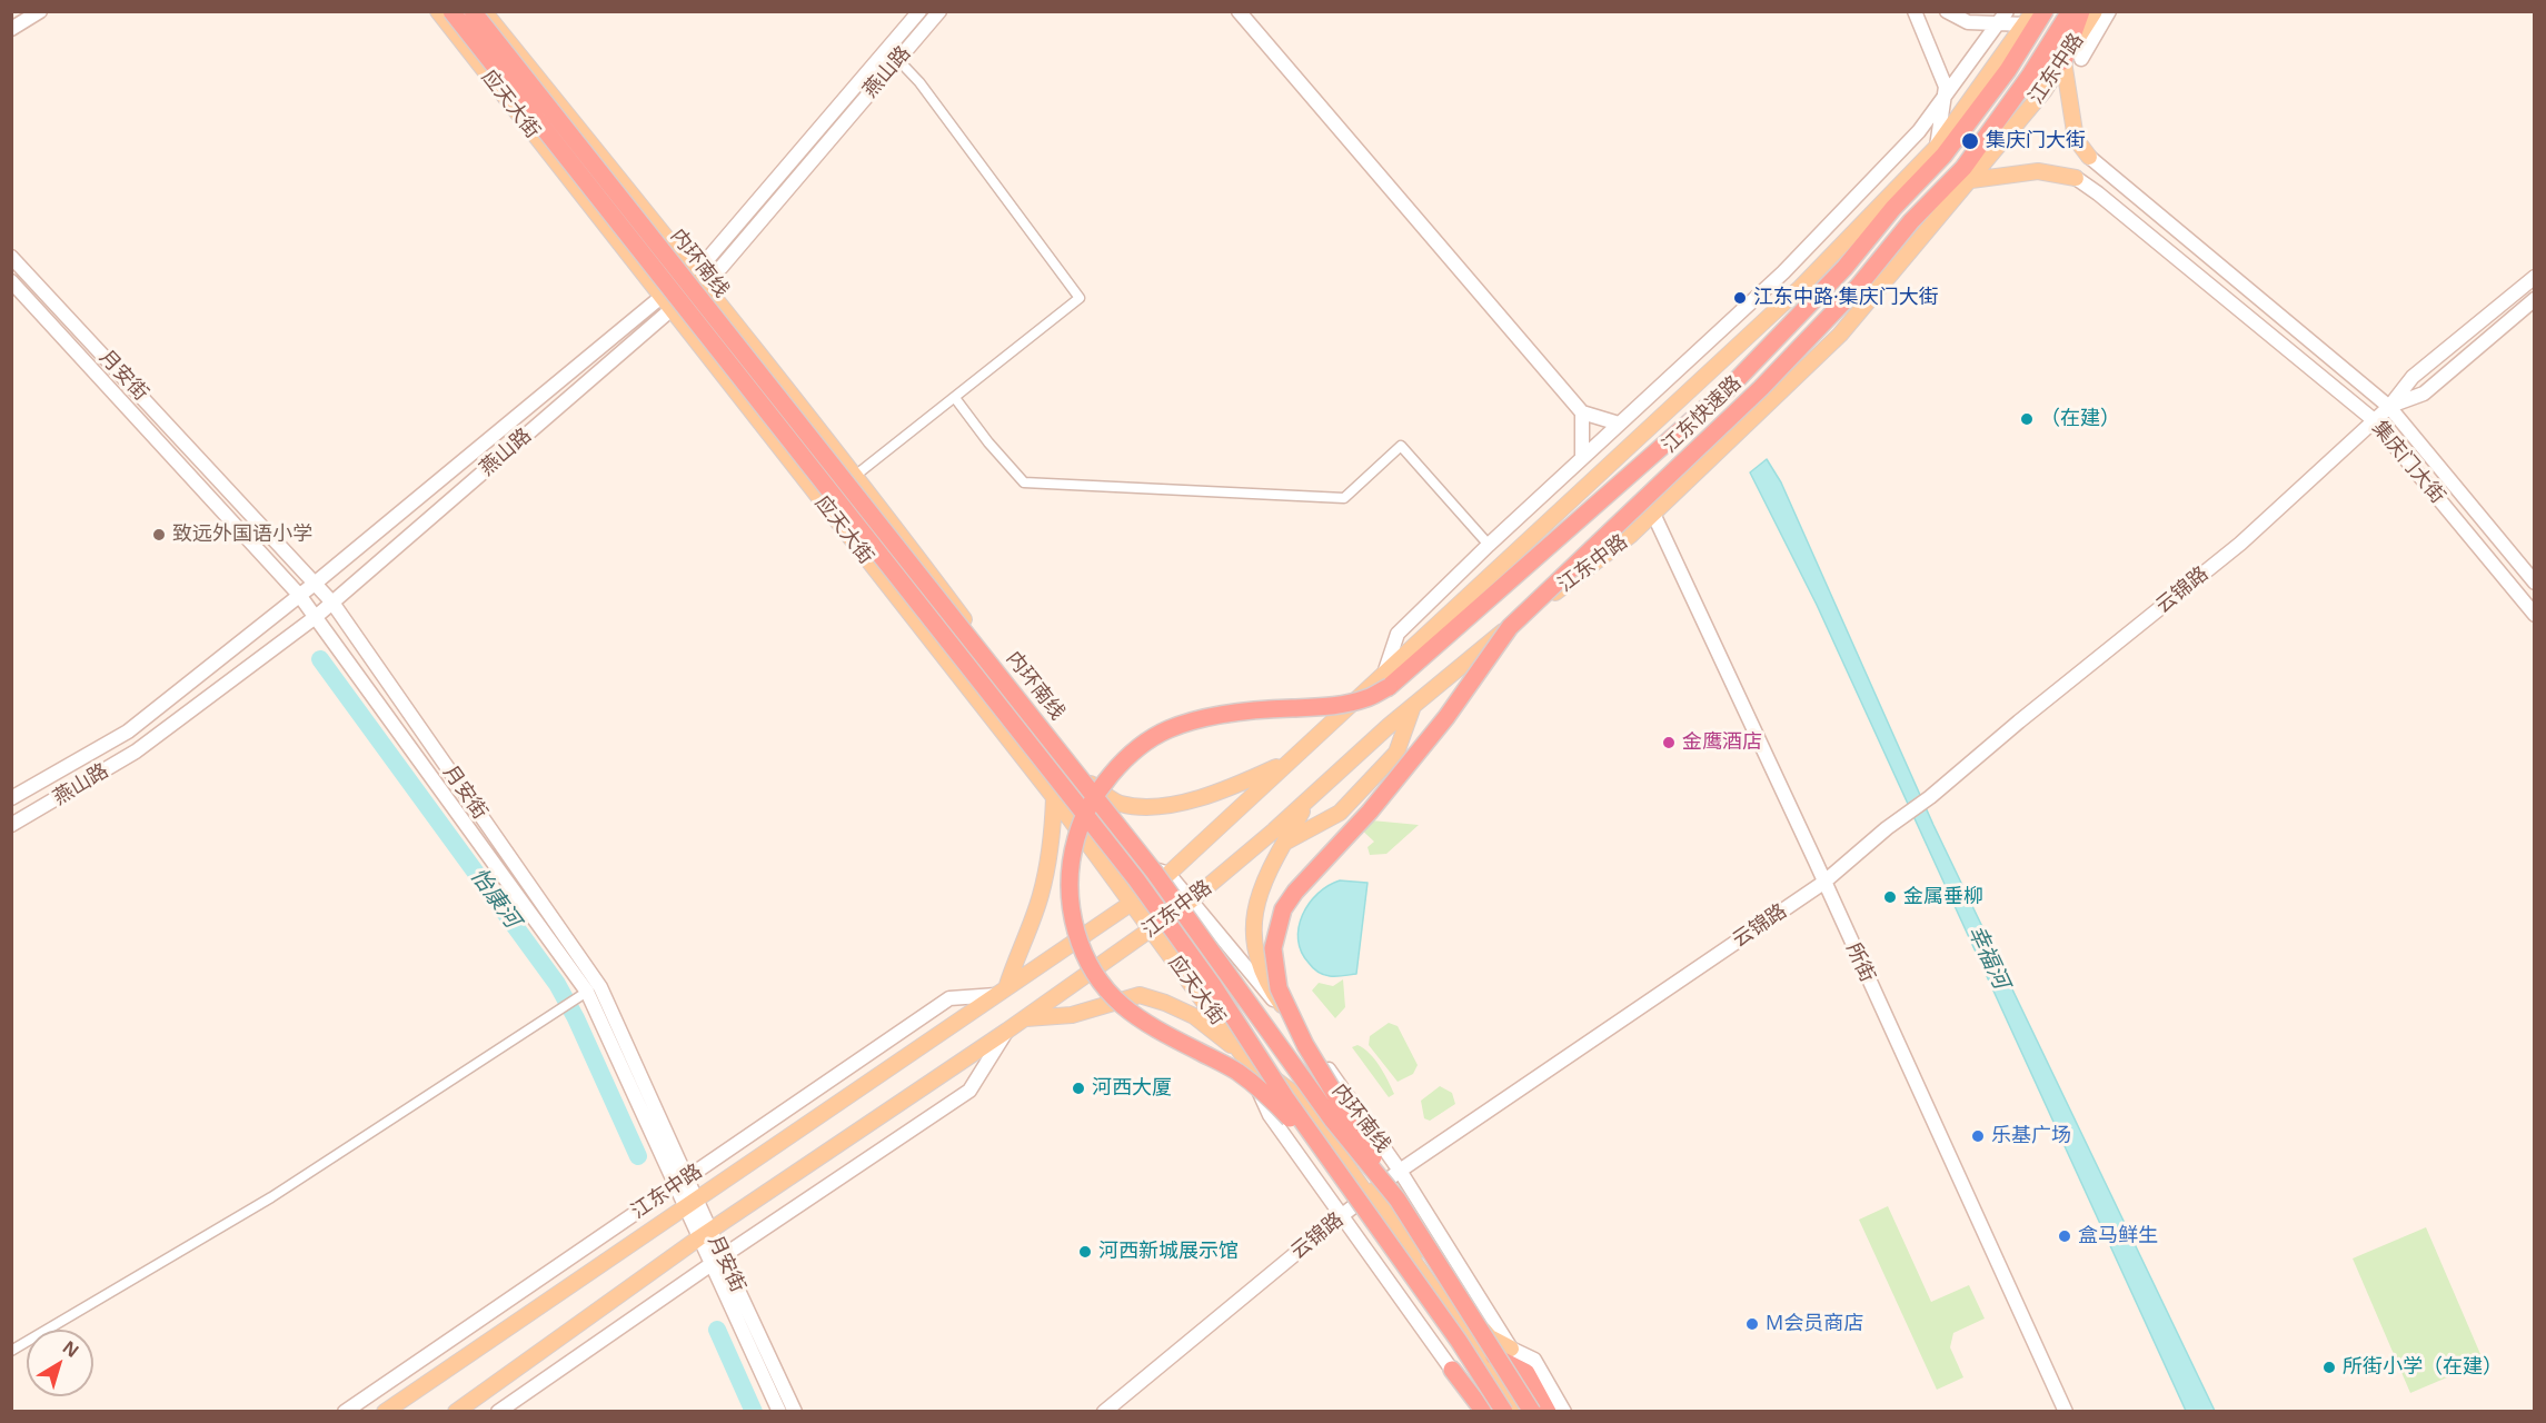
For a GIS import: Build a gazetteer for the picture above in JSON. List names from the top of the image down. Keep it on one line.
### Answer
{"streets":{"highway":["内环南线","江东快速路"],"main road":["江东中路","应天大街"],"street":["燕山路","月安街","集庆门大街","云锦路","所街"]},"crossings":[["江东中路","应天大街"],["江东中路","月安街"],["江东中路","江东快速路"],["江东中路","所街"],["燕山路","应天大街"],["燕山路","月安街"],["应天大街","云锦路"],["内环南线","江东快速路"],["集庆门大街","云锦路"],["云锦路","所街"]],"water":["怡康河","幸福河"],"places":["集庆门大街","江东中路·集庆门大街","（在建）","致远外国语小学","金鹰酒店","金属垂柳","河西大厦","乐基广场","盒马鲜生","河西新城展示馆","M会员商店","所街小学（在建）"],"north":"top right"}
